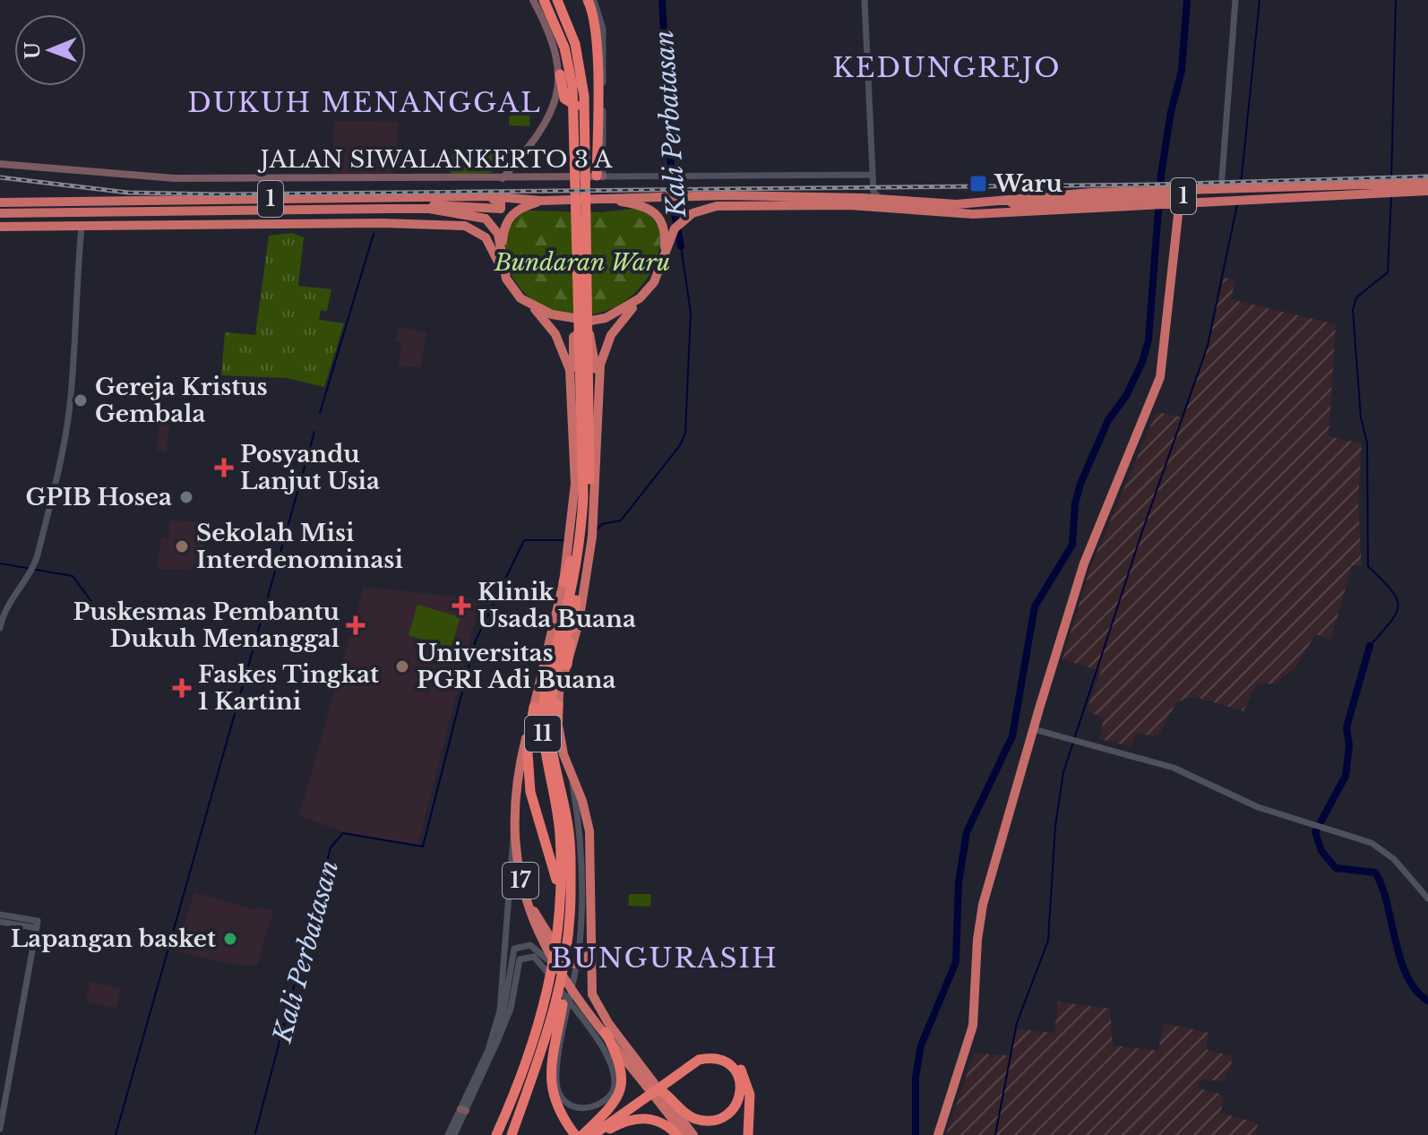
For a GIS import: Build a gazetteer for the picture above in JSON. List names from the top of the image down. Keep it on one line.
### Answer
{"streets":{"highway":["1","11","17"],"main road":["JALAN SIWALANKERTO 3 A"]},"districts":["KEDUNGREJO","DUKUH MENANGGAL","BUNGURASIH"],"water":["Kali Perbatasan"],"parks":["Bundaran Waru"],"places":{"transit":["Waru"],"other":["Gereja Kristus Gembala","GPIB Hosea","Sekolah Misi Interdenominasi","Universitas PGRI Adi Buana","Lapangan basket"],"health":["Posyandu Lanjut Usia","Klinik Usada Buana","Puskesmas Pembantu Dukuh Menanggal","Faskes Tingkat 1 Kartini"]},"north":"left"}
